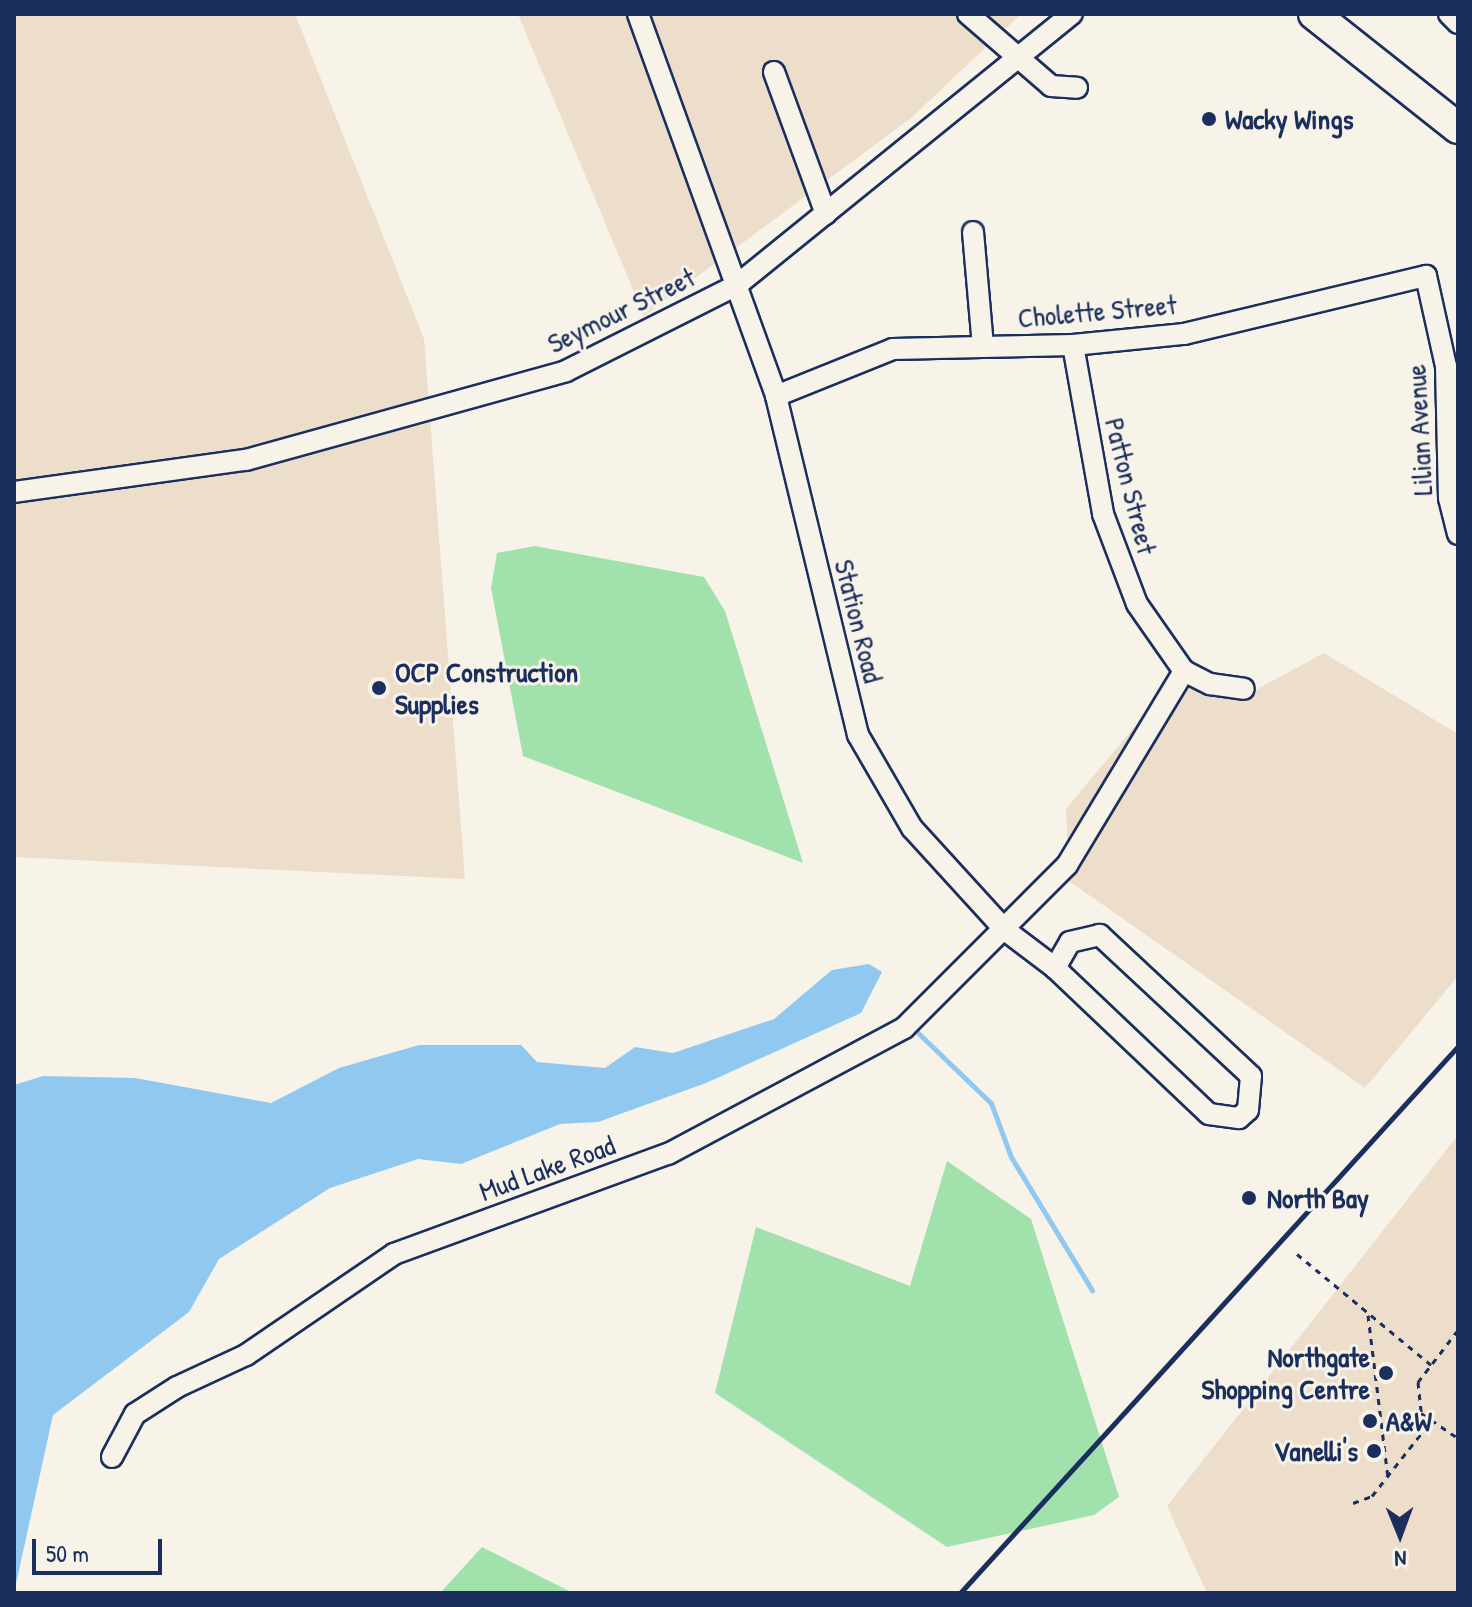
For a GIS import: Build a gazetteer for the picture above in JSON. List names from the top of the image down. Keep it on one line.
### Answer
{"streets":{"street":["Seymour Street","Cholette Street","Lilian Avenue","Patton Street","Station Road","Mud Lake Road"]},"crossings":[["Seymour Street","Station Road"],["Cholette Street","Lilian Avenue"],["Cholette Street","Patton Street"],["Cholette Street","Station Road"],["Station Road","Mud Lake Road"]],"places":["Wacky Wings","OCP Construction Supplies","North Bay","Northgate Shopping Centre","A&W","Vanelli's"],"scale_bar":"50 m","north":"bottom"}
